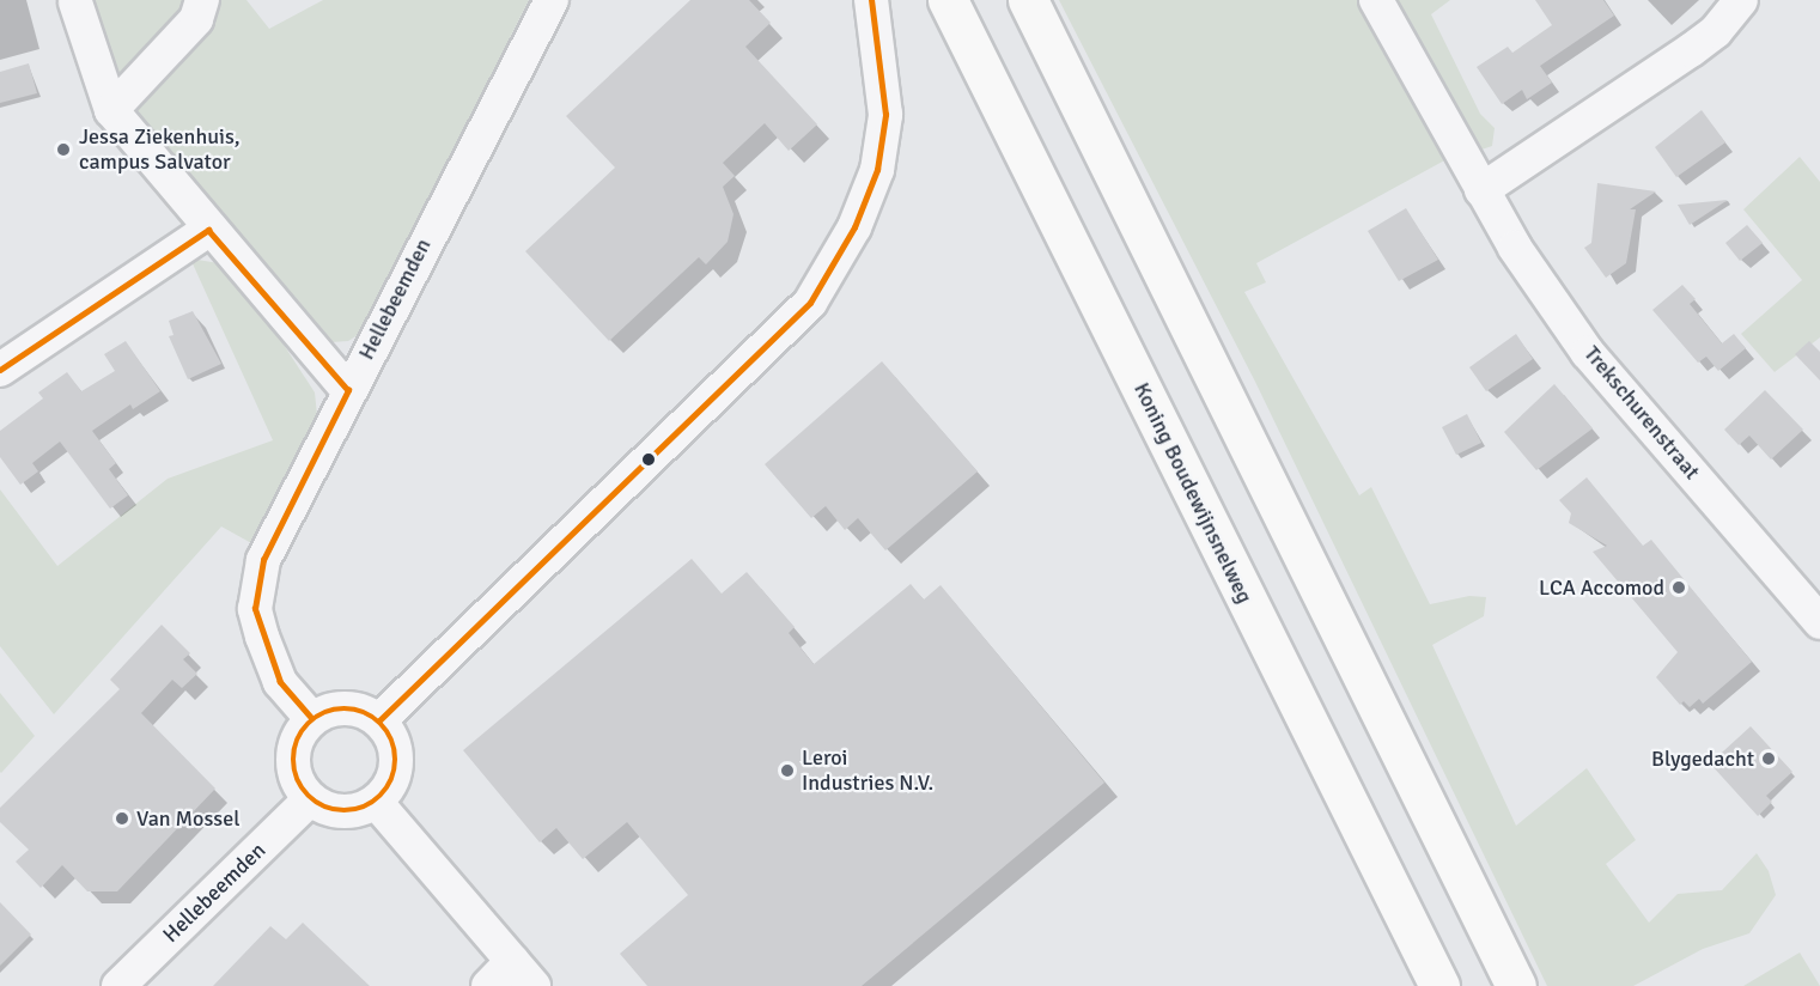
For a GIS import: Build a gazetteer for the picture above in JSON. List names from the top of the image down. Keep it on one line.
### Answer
{"streets":{"highway":["Koning Boudewijnsnelweg"],"street":["Hellebeemden","Trekschurenstraat"]},"places":["Jessa Ziekenhuis, campus Salvator","LCA Accomod","Blygedacht","Leroi Industries N.V.","Van Mossel"]}
